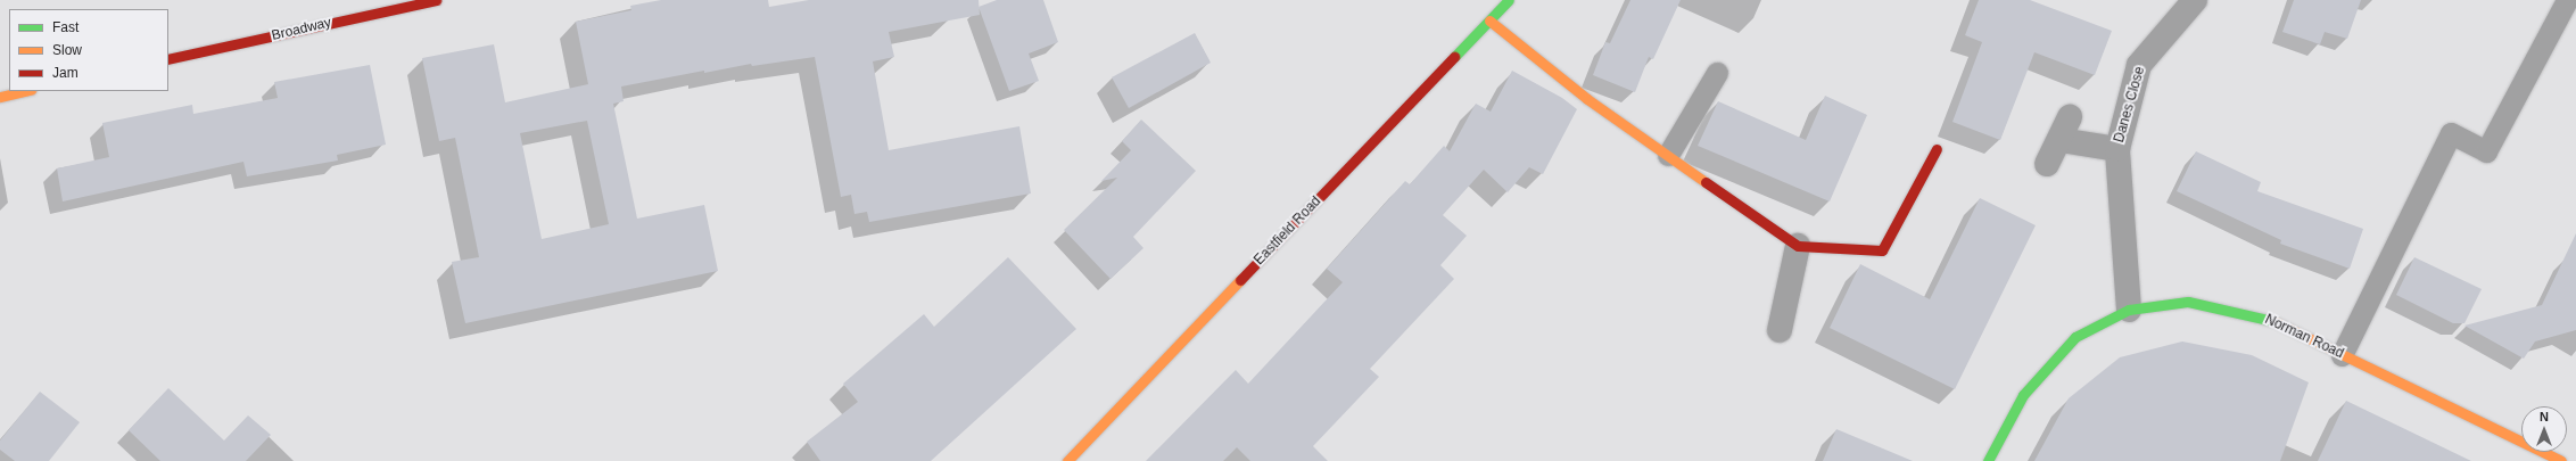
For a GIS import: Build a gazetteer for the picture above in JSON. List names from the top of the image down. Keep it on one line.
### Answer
{"streets":{"street":["Broadway","Danes Close","Eastfield Road","Norman Road"]},"crossings":[["Danes Close","Norman Road"]],"legend":["Fast","Slow","Jam"],"north":"top"}
